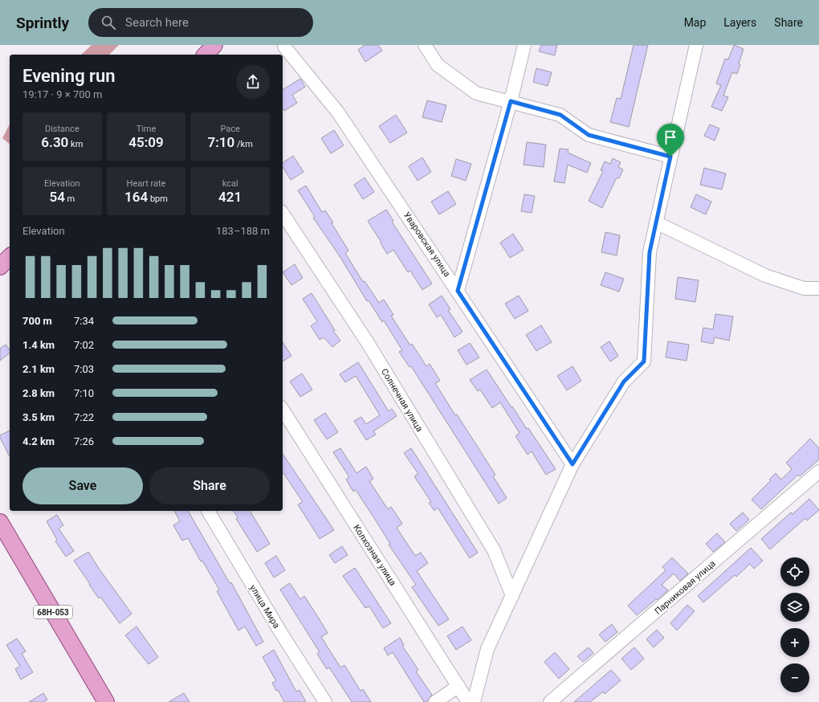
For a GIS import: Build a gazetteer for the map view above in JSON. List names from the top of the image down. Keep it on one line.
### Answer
{"streets":{"main road":["68Н-053"],"street":["Уваровская улица","Солнечная улица","Колхозная улица","Парниковая улица","улица Мира"]},"page":{"header":"Sprintly","search":"Search here","nav":["Map","Layers","Share"],"heading":["Evening run","19:17 · 9 × 700 m"],"stats":[["Distance","6.30 km"],["Time","45:09"],["Pace","7:10 /km"],["Elevation","54 m"],["Heart rate","164 bpm"],["kcal","421"]],"chart":["Elevation","183–188 m"],"list":[{"name":"700 m","note":"7:34"},{"name":"1.4 km","note":"7:02"},{"name":"2.1 km","note":"7:03"},{"name":"2.8 km","note":"7:10"},{"name":"3.5 km","note":"7:22"},{"name":"4.2 km","note":"7:26"}],"buttons":["Save","Share"],"map_buttons":["+","−"]}}
